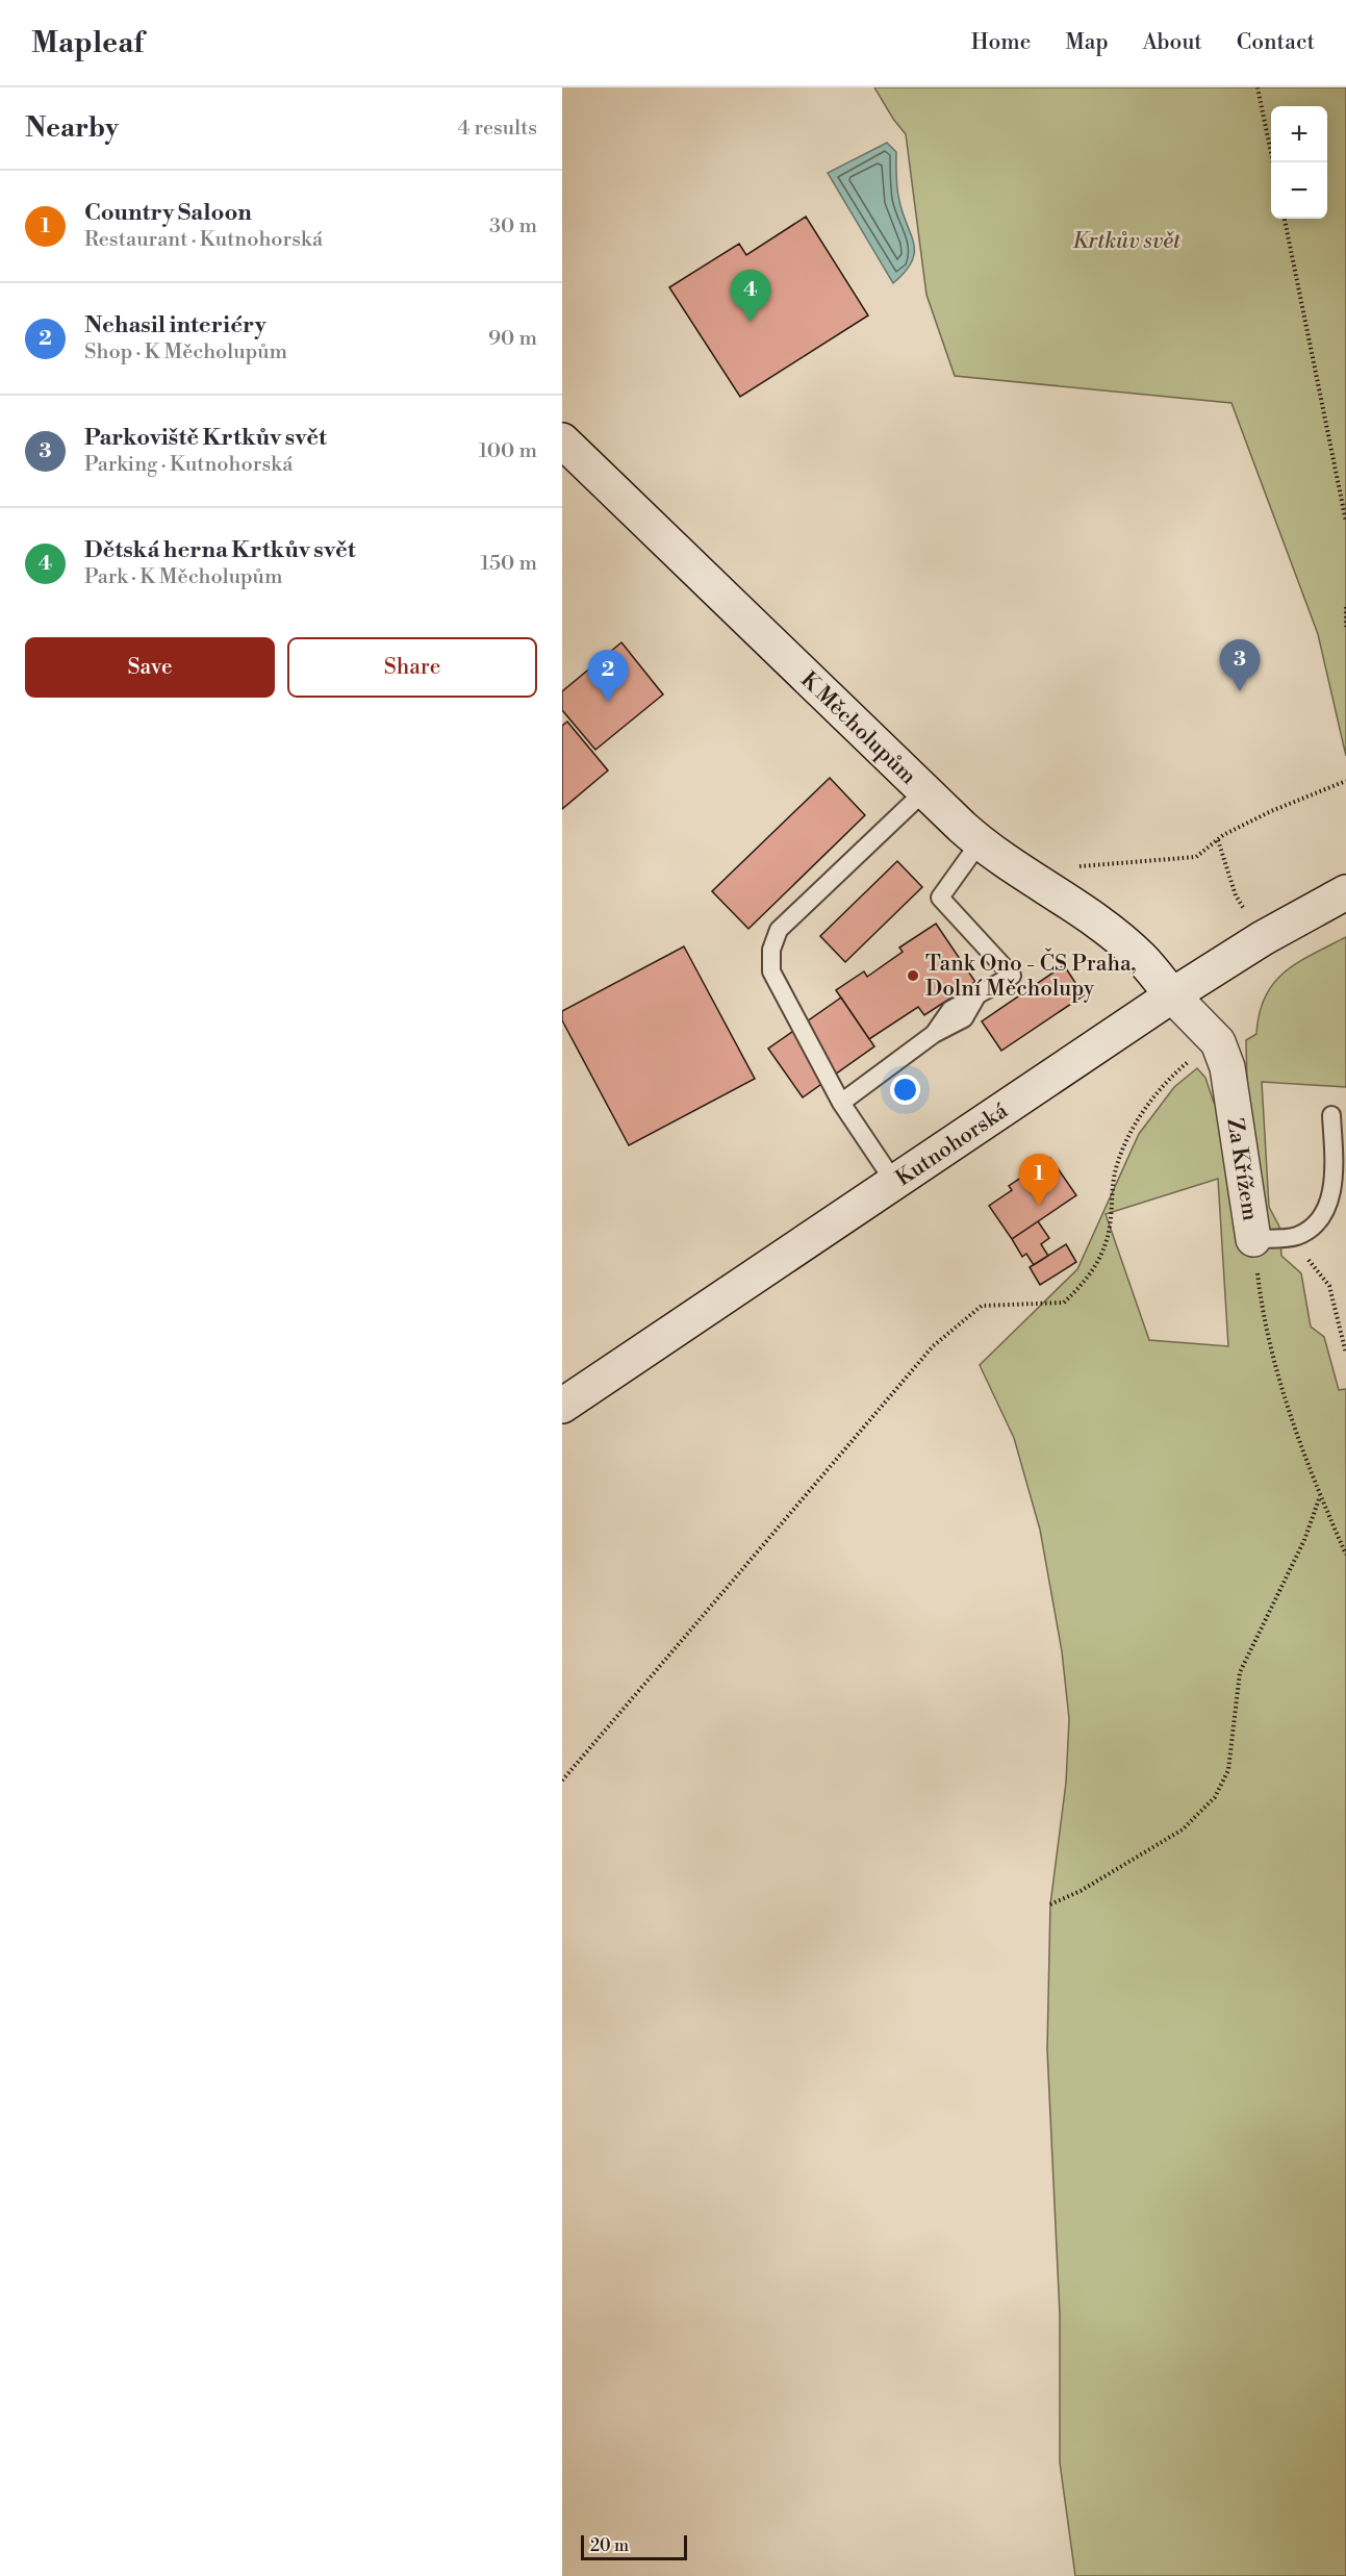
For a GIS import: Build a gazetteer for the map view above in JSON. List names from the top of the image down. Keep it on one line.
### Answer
{"streets":{"street":["K Měcholupům","Kutnohorská","Za Křížem"]},"crossings":[["K Měcholupům","Kutnohorská"],["K Měcholupům","Za Křížem"],["Kutnohorská","Za Křížem"]],"parks":["Krtkův svět"],"places":["Tank Ono - ČS Praha, Dolní Měcholupy"],"scale_bar":"20 m","page":{"header":"Mapleaf","nav":["Home","Map","About","Contact"],"heading":["Nearby","4 results"],"map_buttons":["+","−"],"list":[{"mark":"1","name":"Country Saloon","note":"Restaurant · Kutnohorská","value":"30 m"},{"mark":"2","name":"Nehasil interiéry","note":"Shop · K Měcholupům","value":"90 m"},{"mark":"3","name":"Parkoviště Krtkův svět","note":"Parking · Kutnohorská","value":"100 m"},{"mark":"4","name":"Dětská herna Krtkův svět","note":"Park · K Měcholupům","value":"150 m"}],"pins":["4","3","2","1"],"buttons":["Save","Share"],"scale":"20 m"}}
